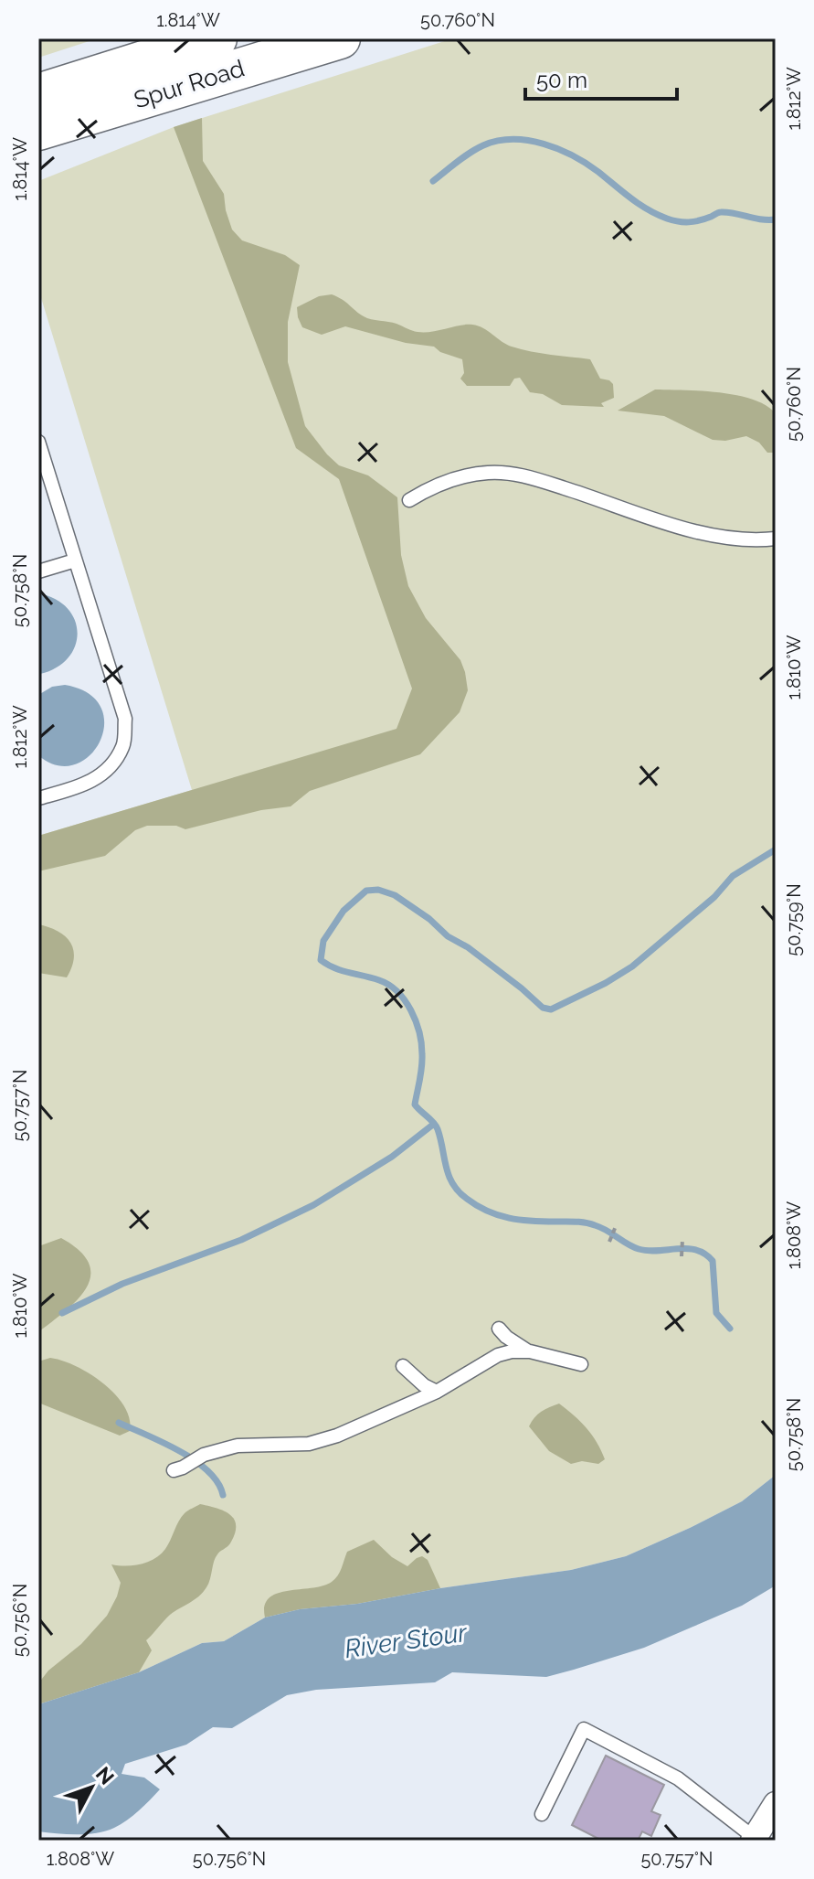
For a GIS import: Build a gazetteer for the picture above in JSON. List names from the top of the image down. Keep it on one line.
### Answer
{"streets":{"highway":["Spur Road"]},"water":["River Stour"],"scale_bar":"50 m","north":"top right","coordinates":["1.814°W","50.760°N","1.812°W","50.758°N","1.810°W","50.759°N","50.757°N","1.808°W","50.756°N"]}
